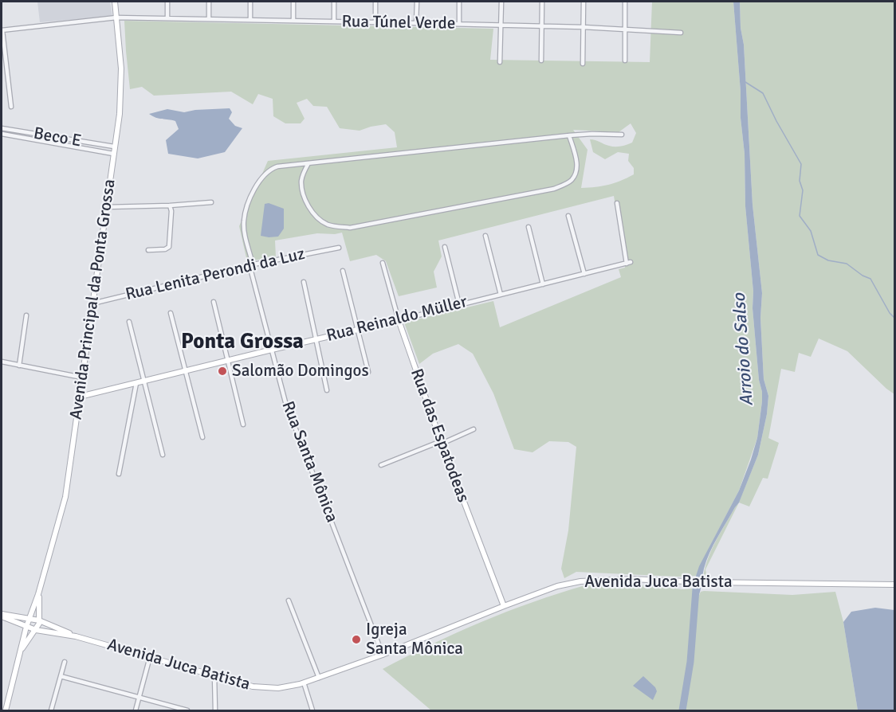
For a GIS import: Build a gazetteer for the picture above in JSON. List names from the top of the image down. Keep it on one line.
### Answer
{"streets":{"main road":["Avenida Principal da Ponta Grossa","Rua Reinaldo Müller","Rua das Espatodeas","Avenida Juca Batista"],"street":["Rua Túnel Verde","Beco E","Rua Lenita Perondi da Luz","Rua Santa Mônica"]},"crossings":[["Rua Túnel Verde","Avenida Principal da Ponta Grossa"],["Beco E","Avenida Principal da Ponta Grossa"],["Rua Lenita Perondi da Luz","Avenida Principal da Ponta Grossa"],["Rua Lenita Perondi da Luz","Rua Santa Mônica"],["Avenida Principal da Ponta Grossa","Rua Reinaldo Müller"],["Avenida Principal da Ponta Grossa","Avenida Juca Batista"],["Rua Reinaldo Müller","Rua das Espatodeas"],["Rua Reinaldo Müller","Rua Santa Mônica"],["Rua das Espatodeas","Avenida Juca Batista"],["Rua Santa Mônica","Avenida Juca Batista"]],"districts":["Ponta Grossa"],"water":["Arroio do Salso"],"places":["Salomão Domingos","Igreja Santa Mônica"]}
